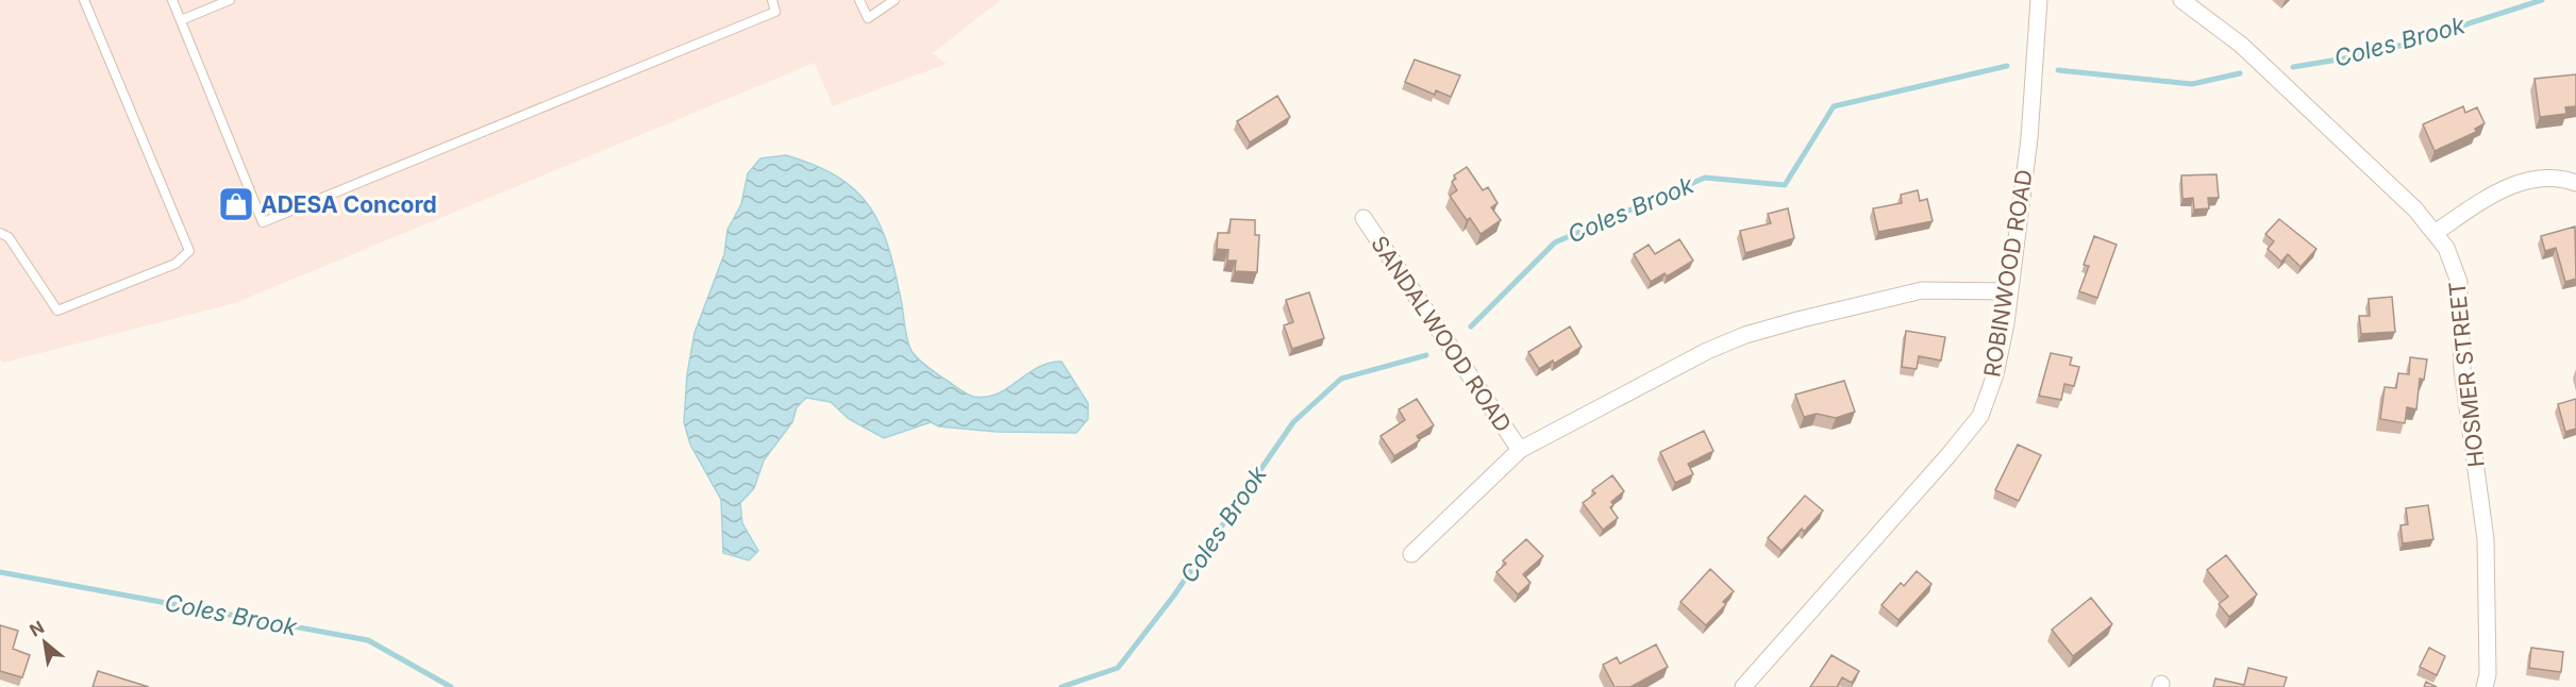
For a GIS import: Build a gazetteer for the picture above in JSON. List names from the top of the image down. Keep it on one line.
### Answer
{"streets":{"street":["ROBINWOOD ROAD","SANDALWOOD ROAD","HOSMER STREET"]},"water":["Coles Brook"],"places":{"shop":["ADESA Concord"]},"north":"top left"}
